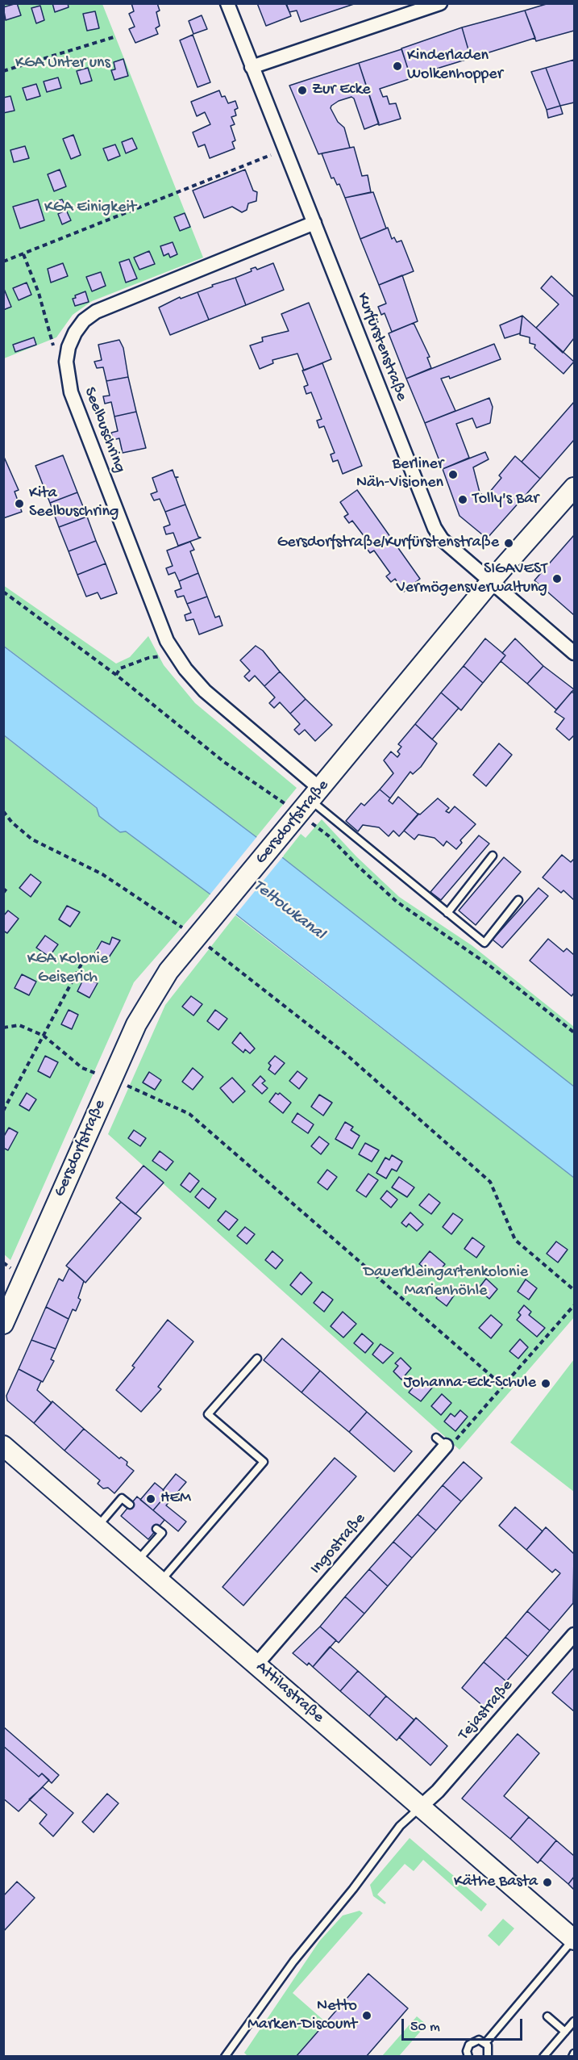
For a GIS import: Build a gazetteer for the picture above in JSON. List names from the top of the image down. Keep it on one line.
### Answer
{"streets":{"street":["Kurfürstenstraße","Seelbuschring","Gersdorfstraße","Ingostraße","Attilastraße","Tejastraße"]},"crossings":[["Kurfürstenstraße","Seelbuschring"],["Kurfürstenstraße","Gersdorfstraße"],["Seelbuschring","Gersdorfstraße"],["Ingostraße","Attilastraße"],["Attilastraße","Tejastraße"]],"water":["Teltowkanal"],"parks":["KGA Unter uns","KGA Einigkeit","KGA Kolonie Geiserich","Dauerkleingartenkolonie Marienhöhle"],"places":["Kinderladen Wolkenhopper","Zur Ecke","Berliner Näh-Visionen","Tolly's Bar","Kita Seelbuschring","Gersdorfstraße/Kurfürstenstraße","SIGAVEST Vermögensverwaltung","Johanna-Eck-Schule","HEM","Käthe Basta","Netto Marken-Discount"],"scale_bar":"50 m"}
